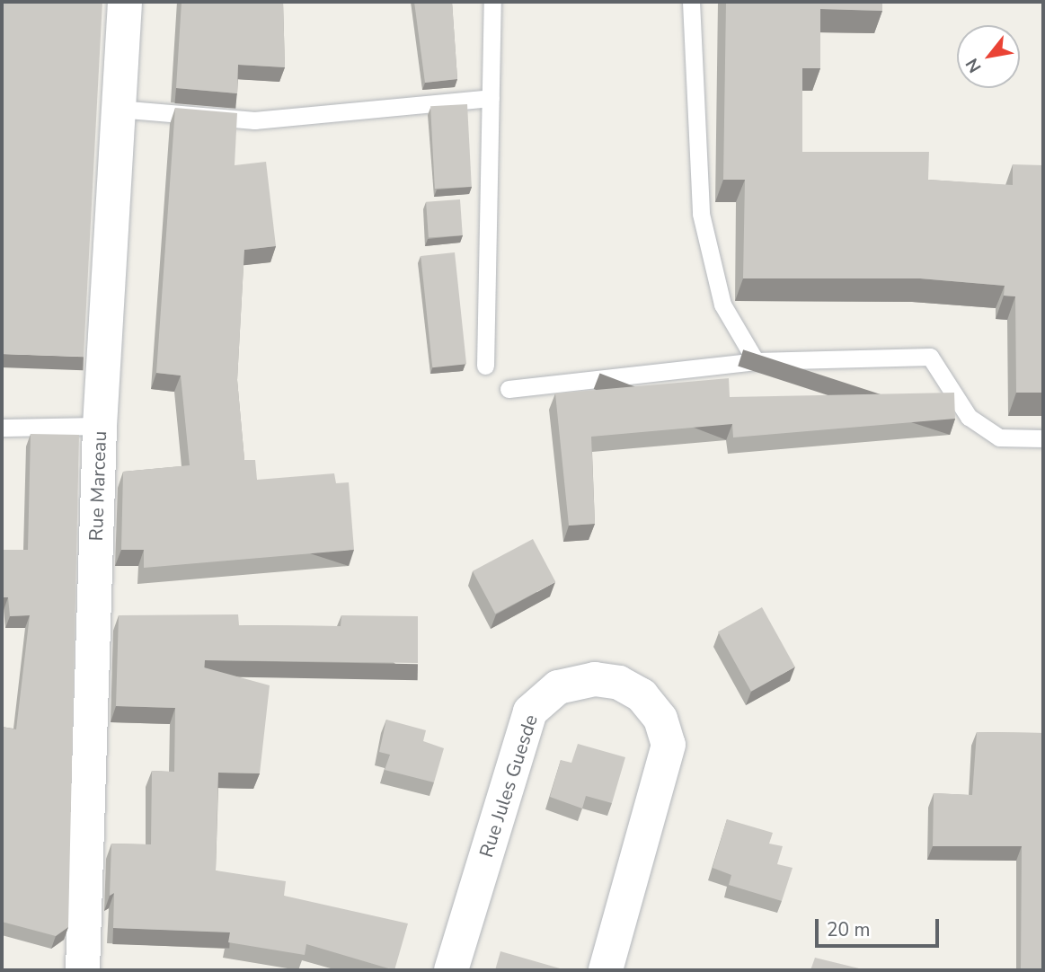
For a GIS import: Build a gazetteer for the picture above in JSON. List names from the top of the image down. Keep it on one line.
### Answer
{"streets":{"street":["Rue Marceau","Rue Jules Guesde"]},"scale_bar":"20 m","north":"bottom left"}
